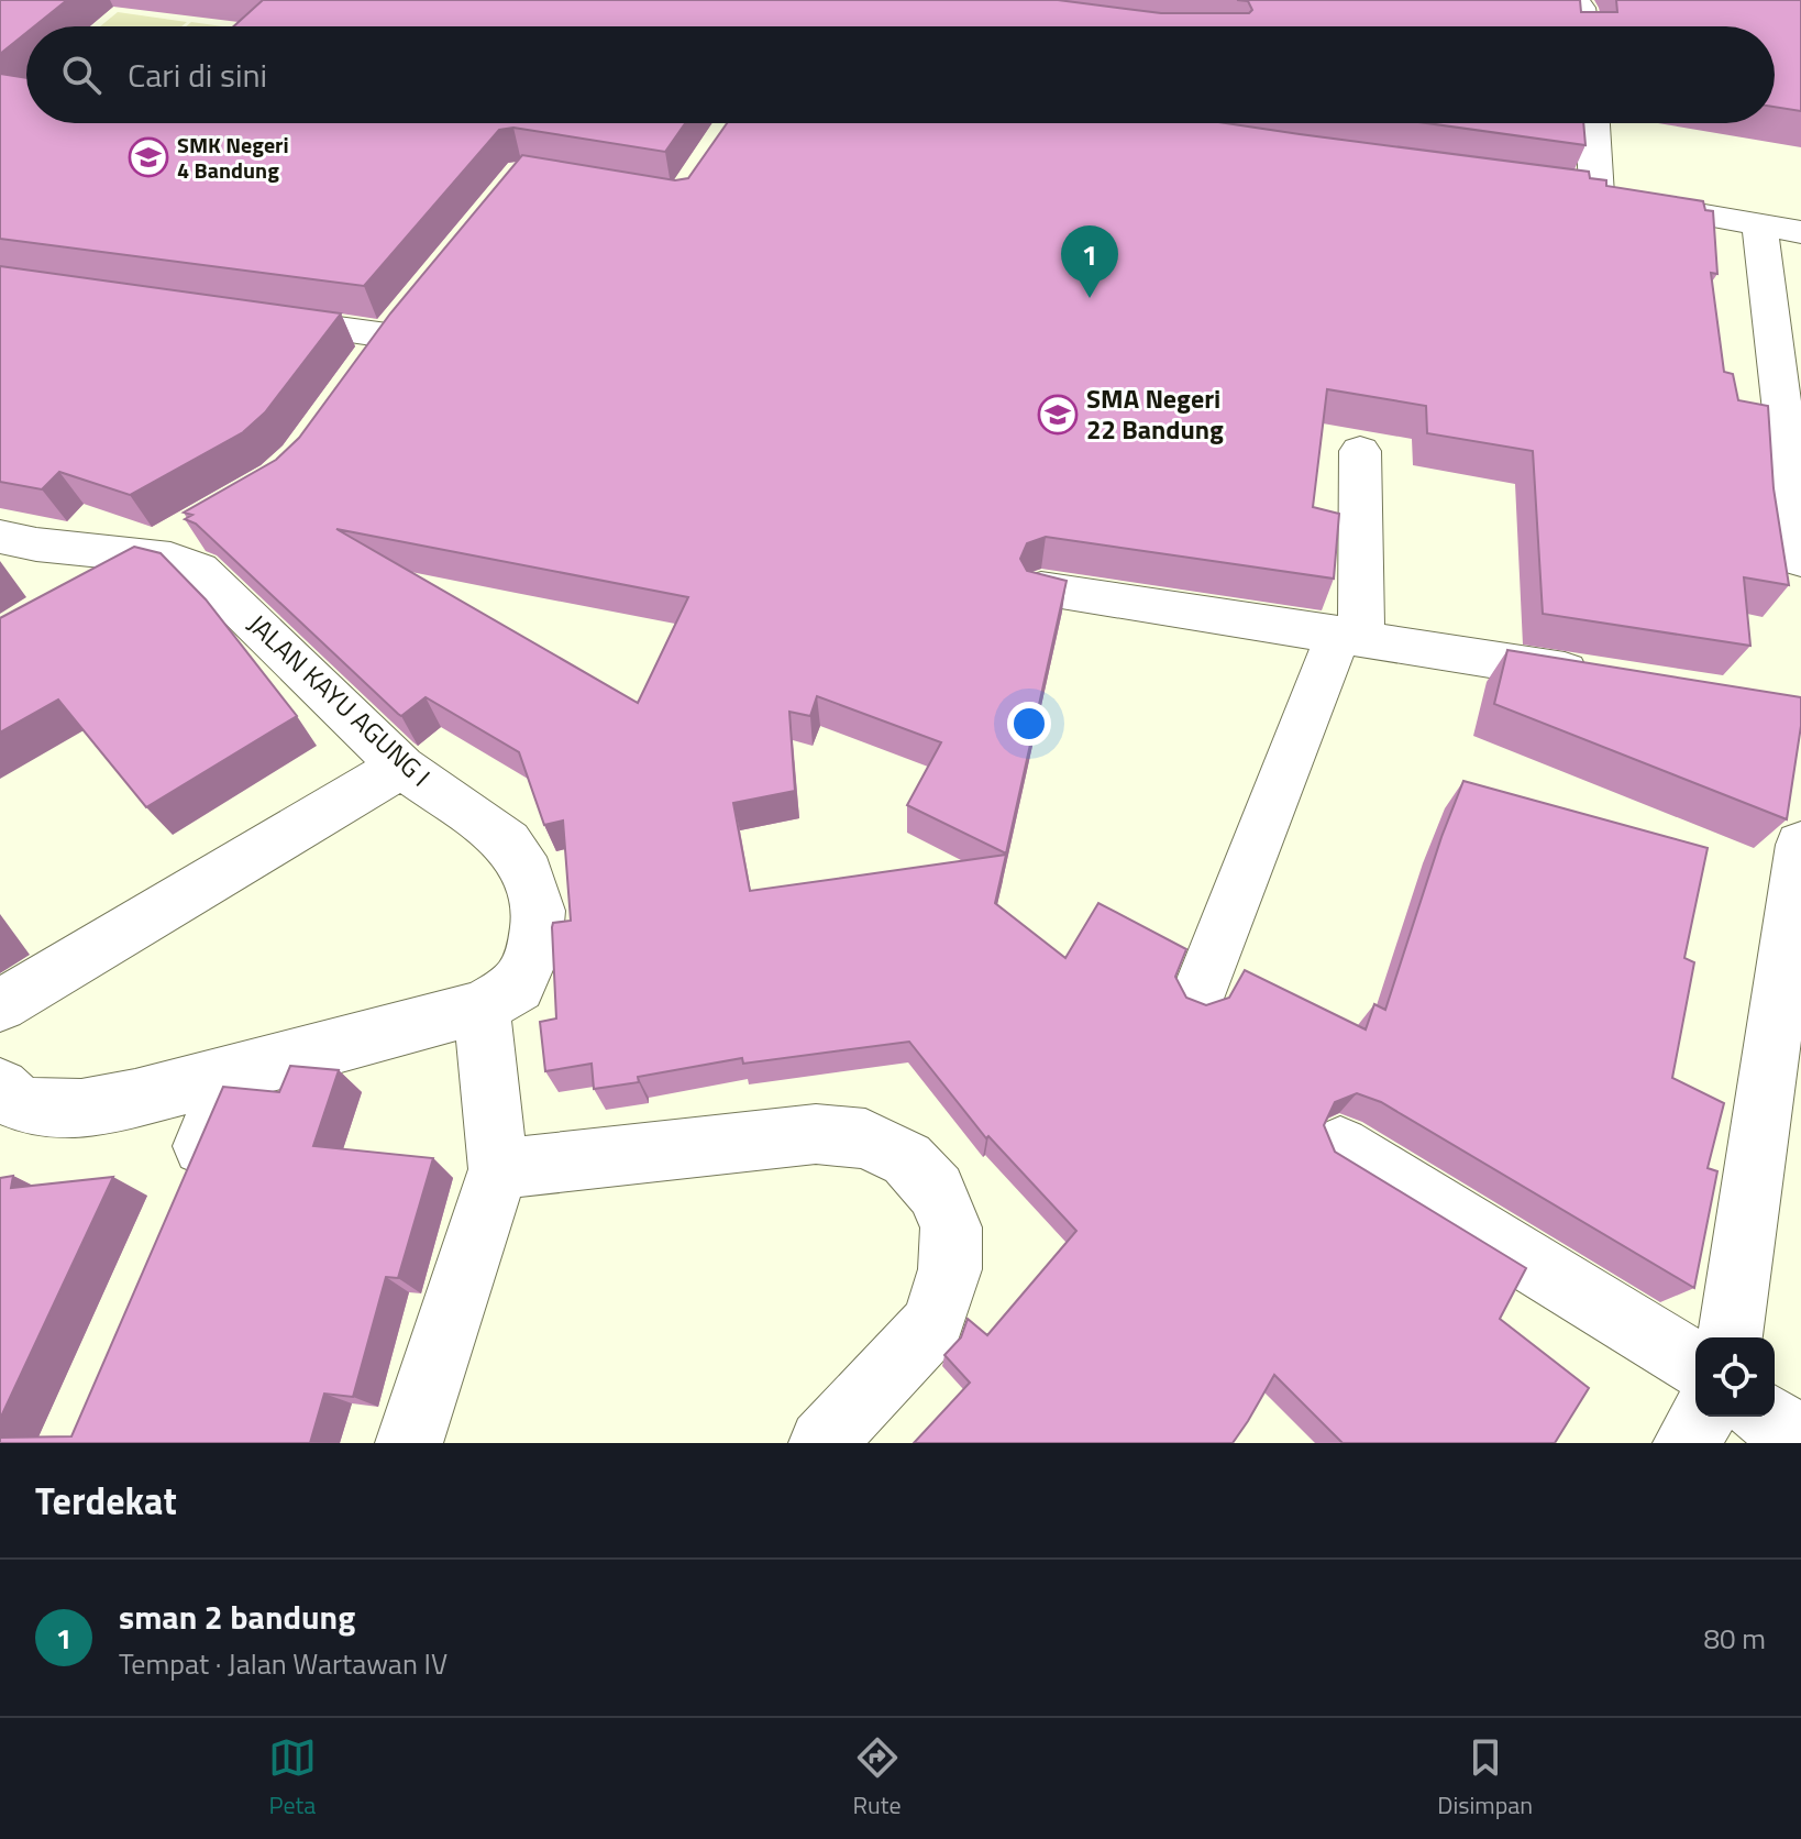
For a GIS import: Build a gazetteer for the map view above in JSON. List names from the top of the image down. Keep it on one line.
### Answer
{"streets":{"street":["JALAN KAYU AGUNG I"]},"places":{"school or university":["SMK Negeri 4 Bandung","SMA Negeri 22 Bandung"]},"page":{"search":"Cari di sini","pins":"1","heading":"Terdekat","list":[{"mark":"1","name":"sman 2 bandung","note":"Tempat · Jalan Wartawan IV","value":"80 m"}],"nav":["Peta","Rute","Disimpan"]}}
